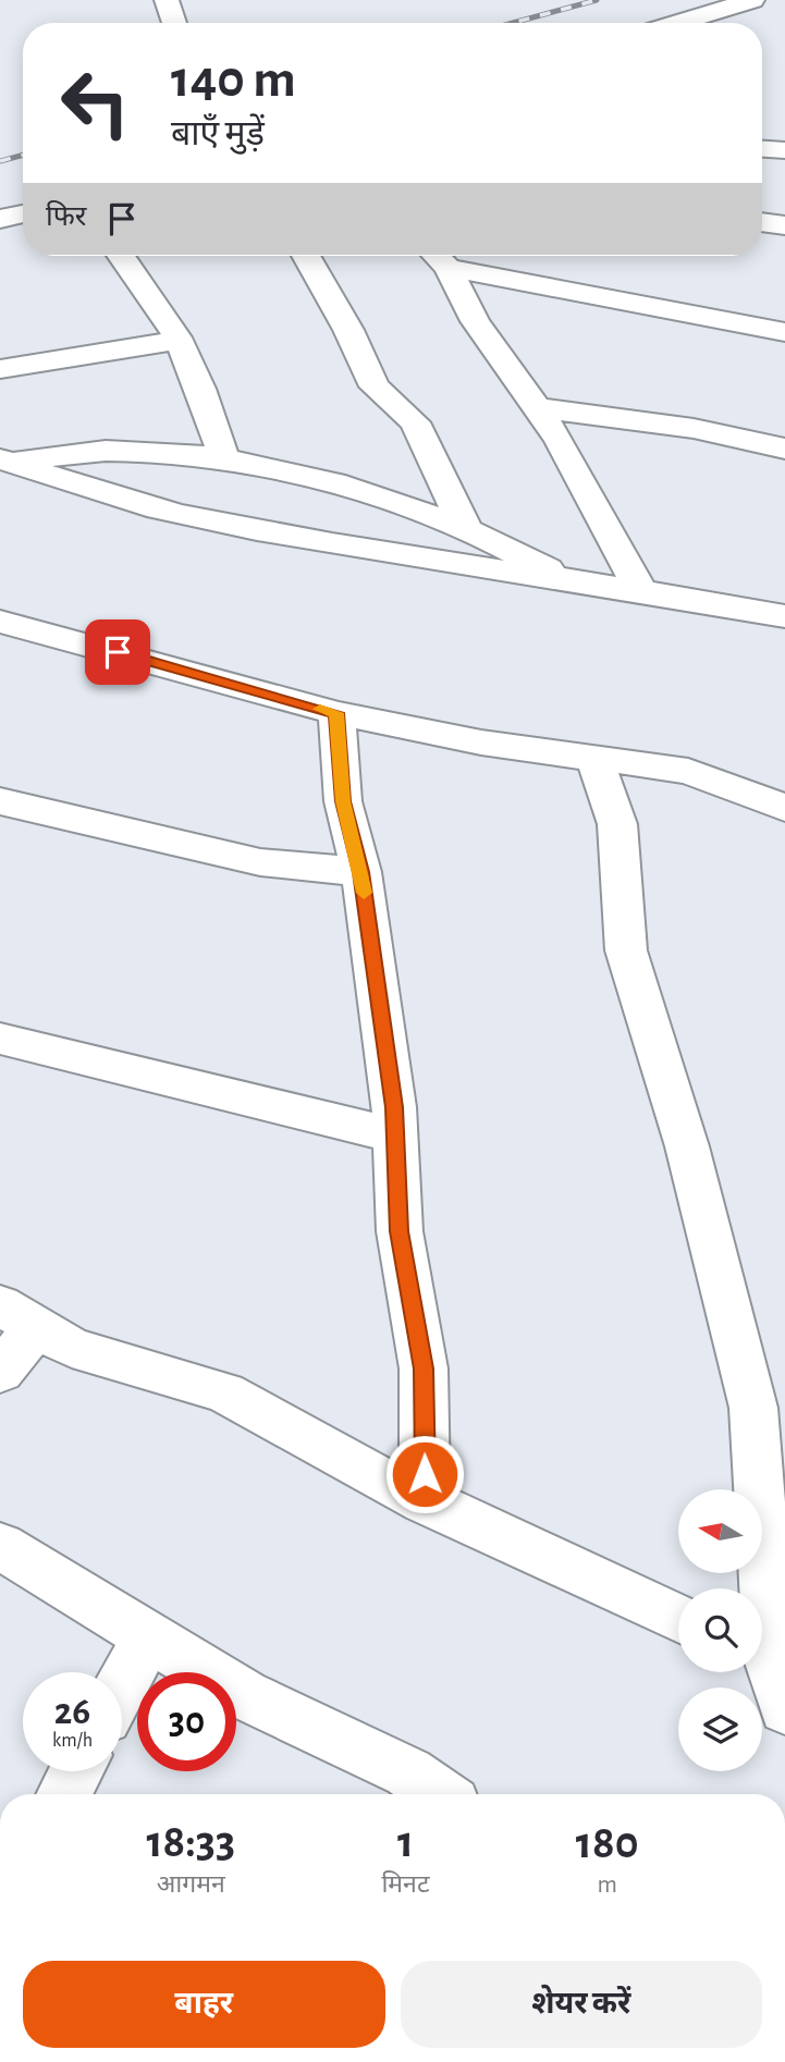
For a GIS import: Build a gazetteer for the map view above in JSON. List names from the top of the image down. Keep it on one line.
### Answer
{"north":"left","page":{"turn":["140 m","बाएँ मुड़ें"],"then":"फिर","speed":"26 km/h","limit":"30","eta":["18:33","आगमन","1","मिनट","180","m"],"buttons":["बाहर","शेयर करें"]}}
